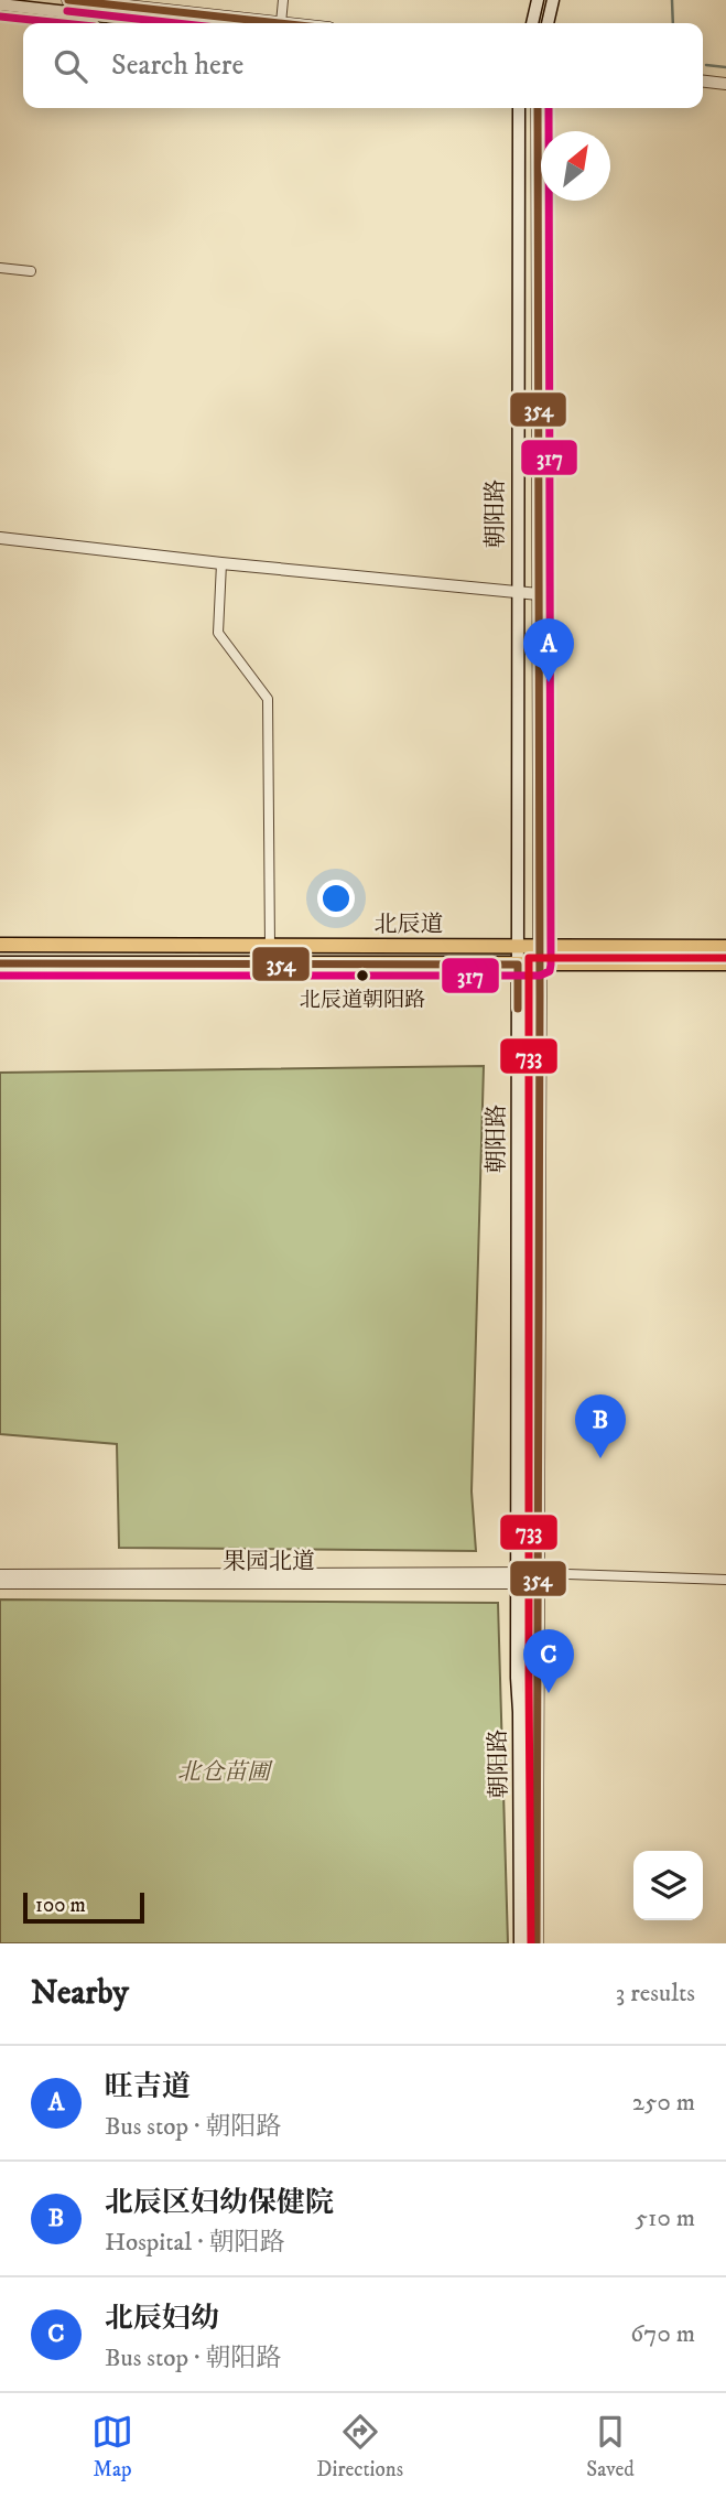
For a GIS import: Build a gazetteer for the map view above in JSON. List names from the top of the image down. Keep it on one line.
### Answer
{"streets":{"main road":["朝阳路","北辰道"],"street":["果园北道"]},"crossings":[["朝阳路","北辰道"],["朝阳路","果园北道"]],"parks":["北仓苗圃"],"places":["北辰道朝阳路"],"lines":["transit line 354","transit line 317","transit line 733"],"scale_bar":"100 m","north":"top right","page":{"search":"Search here","pins":["A","B","C"],"scale":"100 m","heading":["Nearby","3 results"],"list":[{"mark":"A","name":"旺吉道","note":"Bus stop · 朝阳路","value":"250 m"},{"mark":"B","name":"北辰区妇幼保健院","note":"Hospital · 朝阳路","value":"510 m"},{"mark":"C","name":"北辰妇幼","note":"Bus stop · 朝阳路","value":"670 m"}],"nav":["Map","Directions","Saved"]}}
